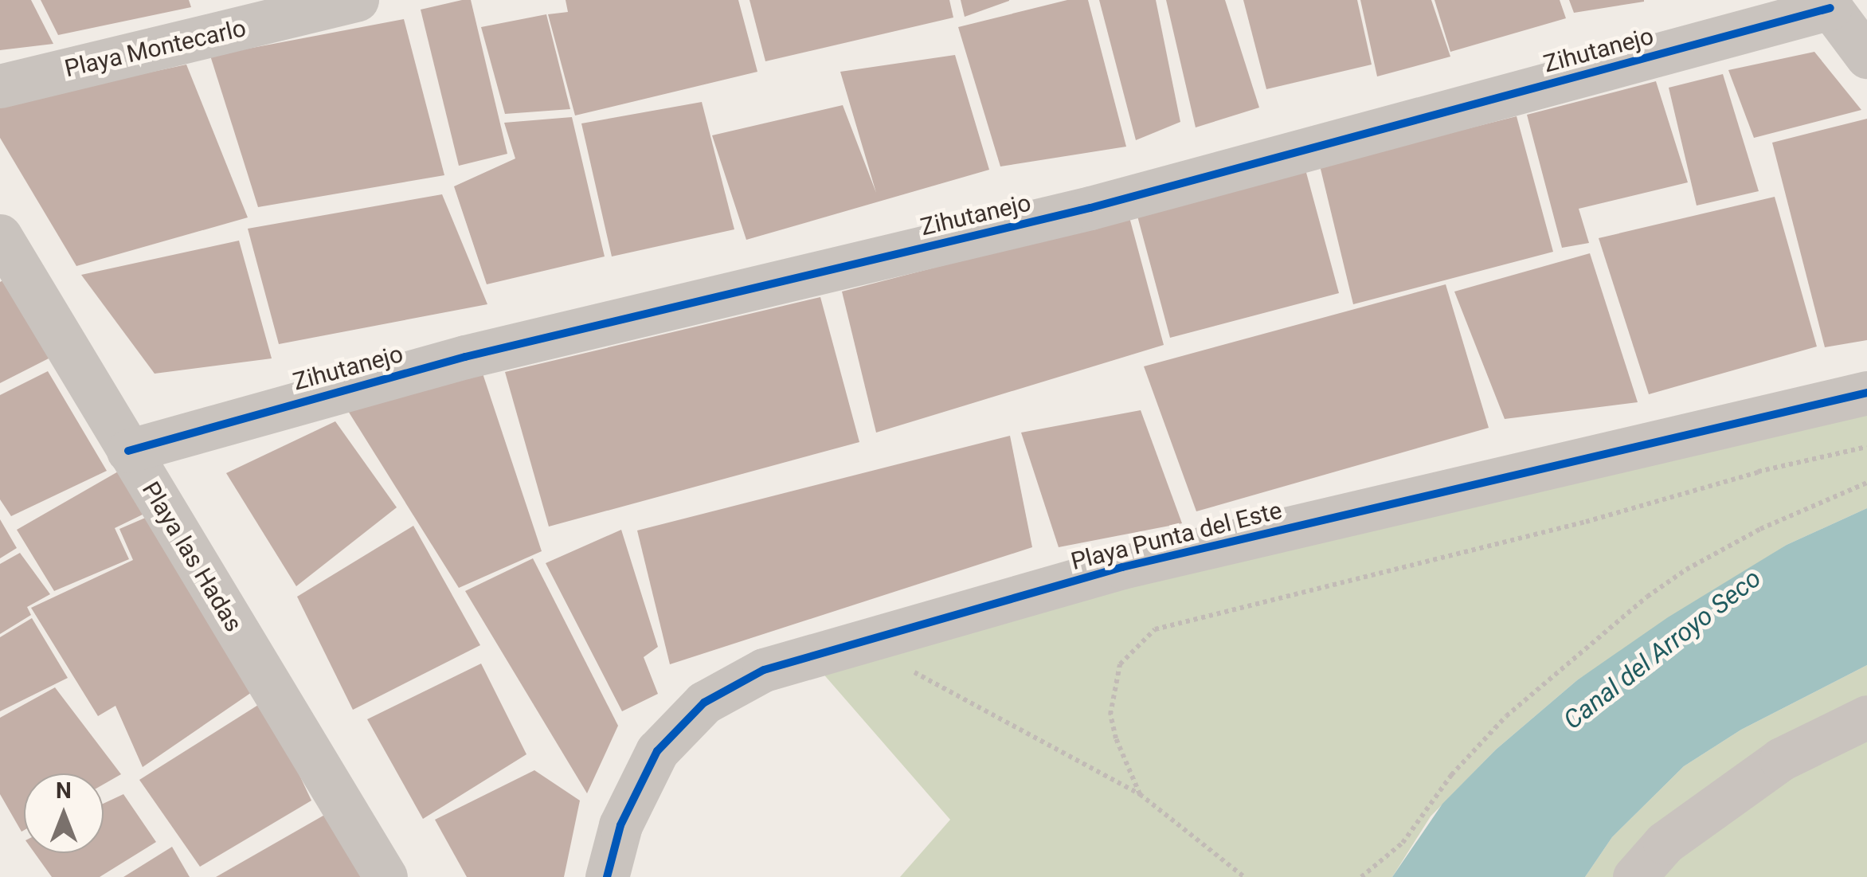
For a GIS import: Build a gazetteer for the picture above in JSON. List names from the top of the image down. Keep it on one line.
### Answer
{"streets":{"street":["Playa Montecarlo","Zihutanejo","Playa Punta del Este","Playa las Hadas"]},"crossings":[["Zihutanejo","Playa las Hadas"]],"water":["Canal del Arroyo Seco"],"north":"top"}
